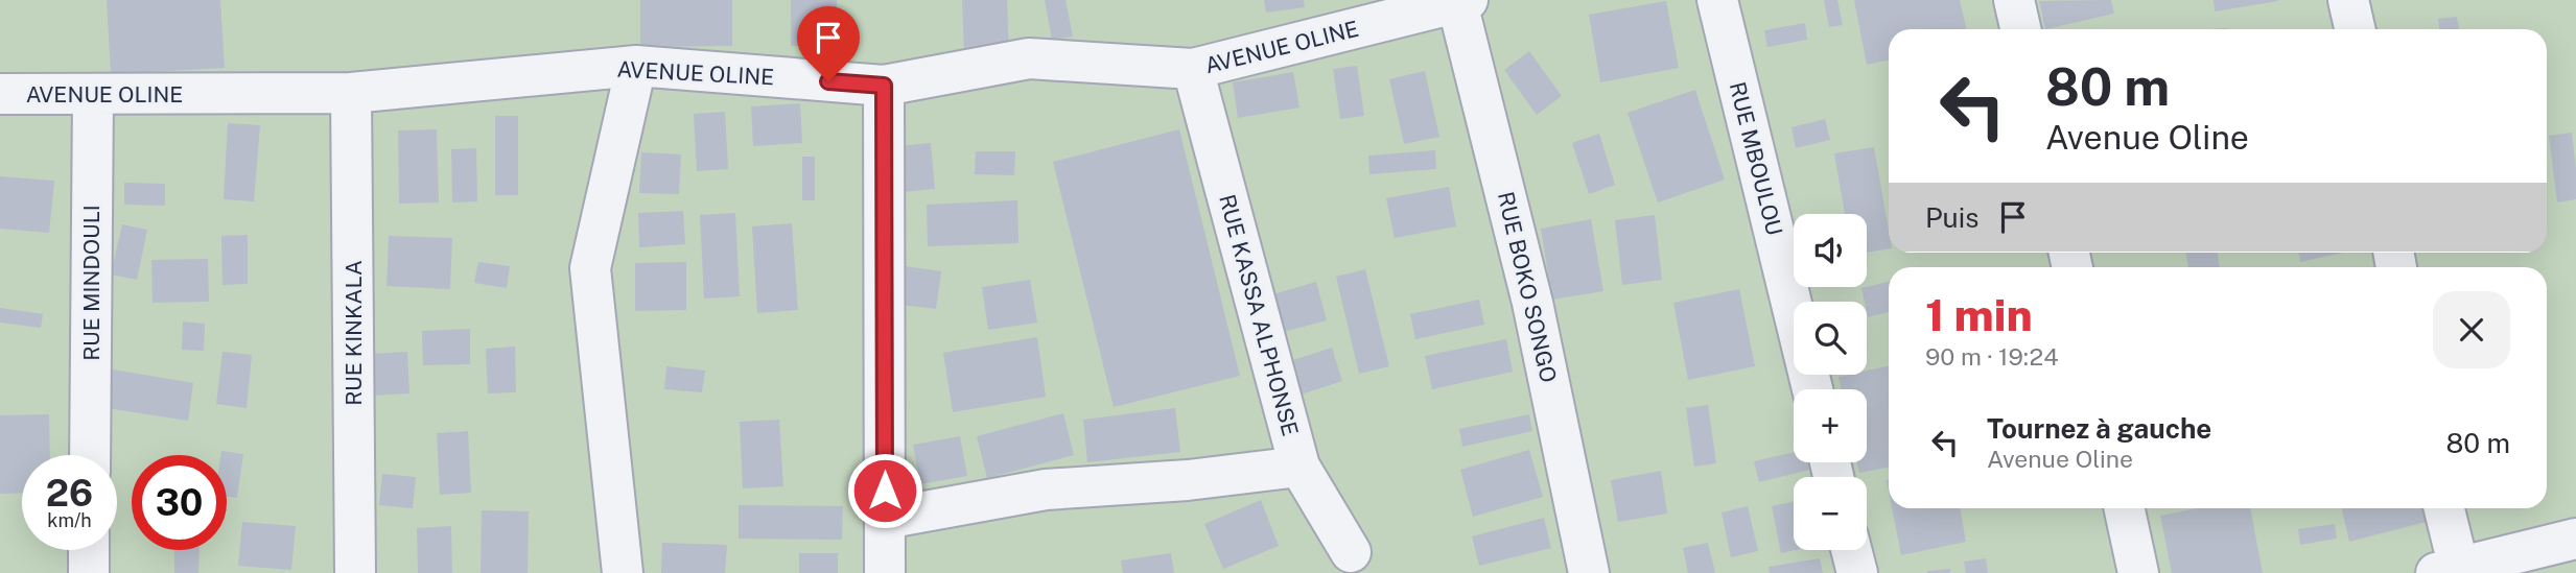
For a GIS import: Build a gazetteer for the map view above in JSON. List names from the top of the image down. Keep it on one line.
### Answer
{"streets":{"street":["AVENUE OLINE","RUE MBOULOU","RUE MINDOULI","RUE BOKO SONGO","RUE KASSA ALPHONSE","RUE KINKALA"]},"crossings":[["AVENUE OLINE","RUE MINDOULI"],["AVENUE OLINE","RUE BOKO SONGO"],["AVENUE OLINE","RUE KASSA ALPHONSE"],["AVENUE OLINE","RUE KINKALA"]],"page":{"turn":["80 m","Avenue Oline"],"then":"Puis","map_buttons":["+","−"],"heading":["1 min","90 m · 19:24"],"list":[{"name":"Tournez à gauche","note":"Avenue Oline","value":"80 m"}],"speed":"26 km/h","limit":"30"}}
